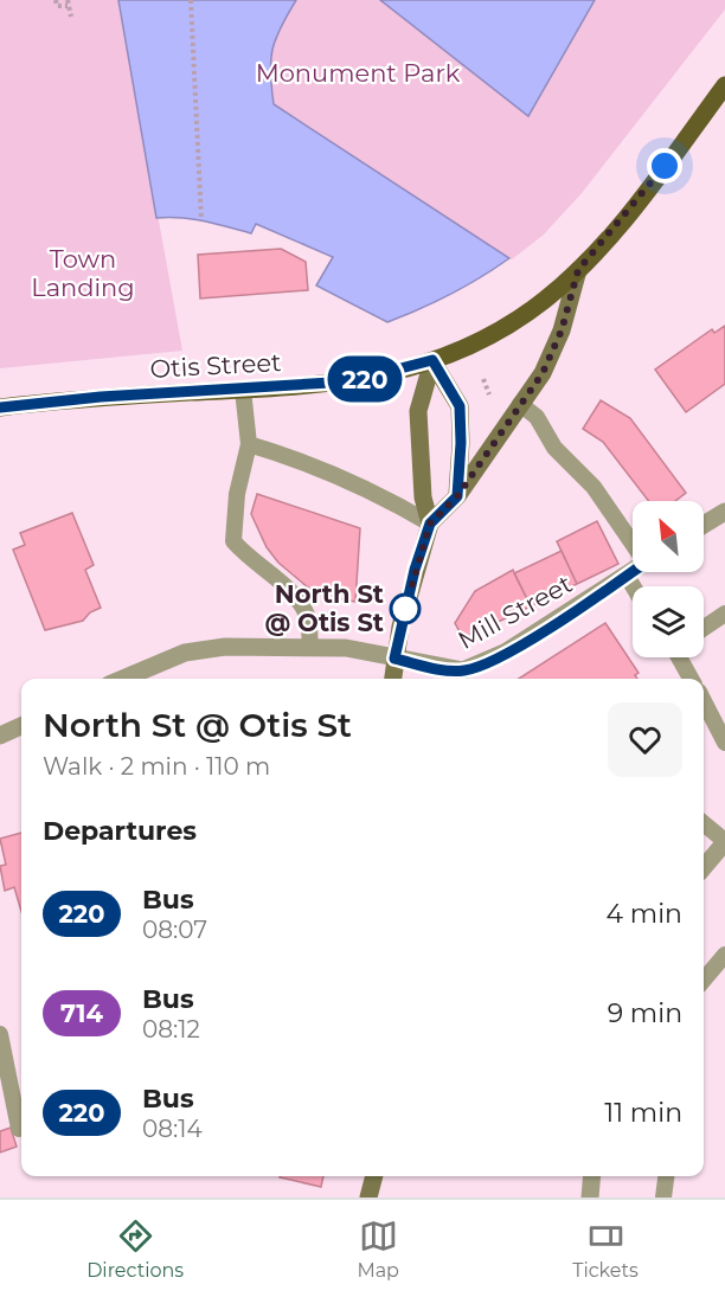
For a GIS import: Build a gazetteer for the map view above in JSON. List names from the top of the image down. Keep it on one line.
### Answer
{"streets":{"main road":["Otis Street"],"street":["Mill Street"]},"parks":["Monument Park","Town Landing"],"places":["North St @ Otis St"],"lines":["bus line 220"],"north":"top left","page":{"on_map":"220","heading":[["North St @ Otis St","Walk · 2 min · 110 m"],"Departures"],"list":[{"mark":"220","name":"Bus","note":"08:07","value":"4 min"},{"mark":"714","name":"Bus","note":"08:12","value":"9 min"},{"mark":"220","name":"Bus","note":"08:14","value":"11 min"}],"tabs":["Directions","Map","Tickets"]}}
